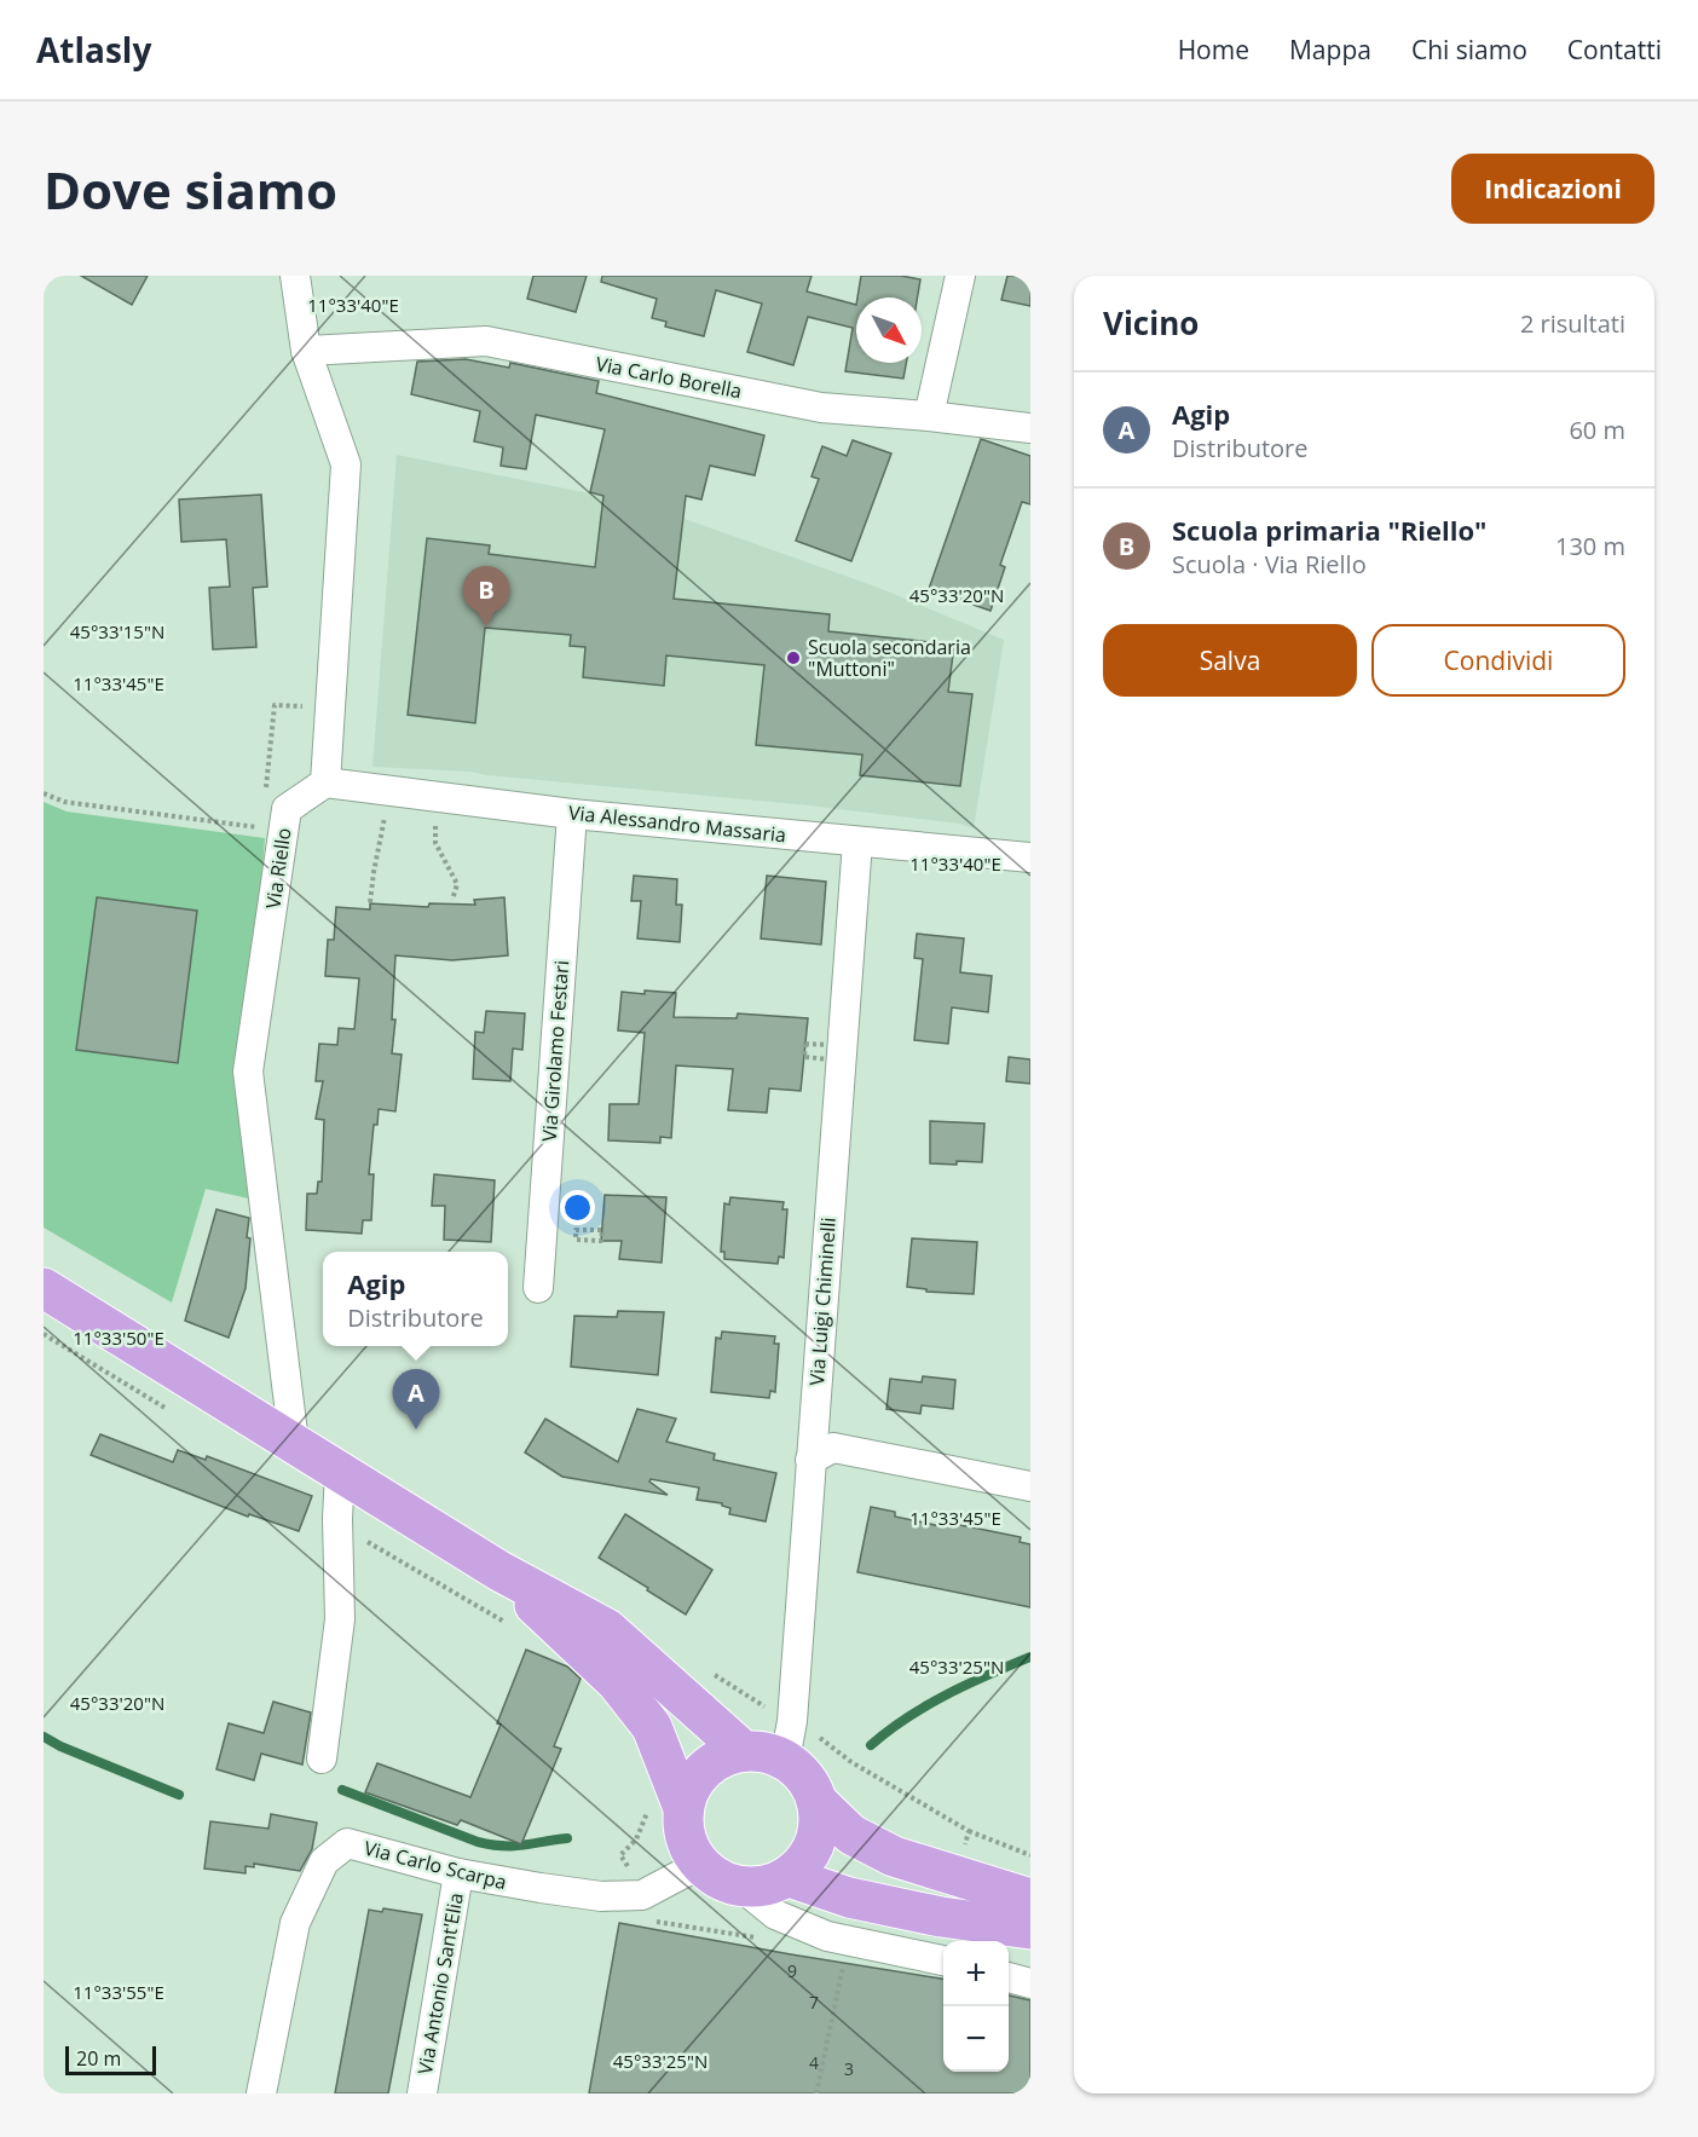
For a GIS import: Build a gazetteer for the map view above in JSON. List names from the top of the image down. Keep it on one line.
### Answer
{"streets":{"street":["Via Carlo Borella","Via Alessandro Massaria","Via Riello","Via Girolamo Festari","Via Luigi Chiminelli","Via Carlo Scarpa","Via Antonio Sant'Elia"]},"crossings":[["Via Alessandro Massaria","Via Riello"],["Via Alessandro Massaria","Via Girolamo Festari"],["Via Alessandro Massaria","Via Luigi Chiminelli"],["Via Luigi Chiminelli","Via Carlo Scarpa"],["Via Carlo Scarpa","Via Antonio Sant'Elia"]],"places":["Scuola secondaria \"Muttoni\""],"house_numbers":["9","7","4","3"],"scale_bar":"20 m","north":"bottom right","page":{"header":"Atlasly","nav":["Home","Mappa","Chi siamo","Contatti"],"buttons":["Indicazioni",["Salva","Condividi"]],"title":"Dove siamo","heading":["Vicino","2 risultati"],"list":[{"mark":"A","name":"Agip","note":"Distributore","value":"60 m"},{"mark":"B","name":"Scuola primaria \"Riello\"","note":"Scuola · Via Riello","value":"130 m"}],"pins":["B","A"],"popup":["Agip","Distributore"],"map_buttons":["+","−"],"scale":"20 m"},"coordinates":["11°33'40\"E","45°33'20\"N","45°33'15\"N","11°33'45\"E","11°33'50\"E","45°33'25\"N","11°33'55\"E"]}
